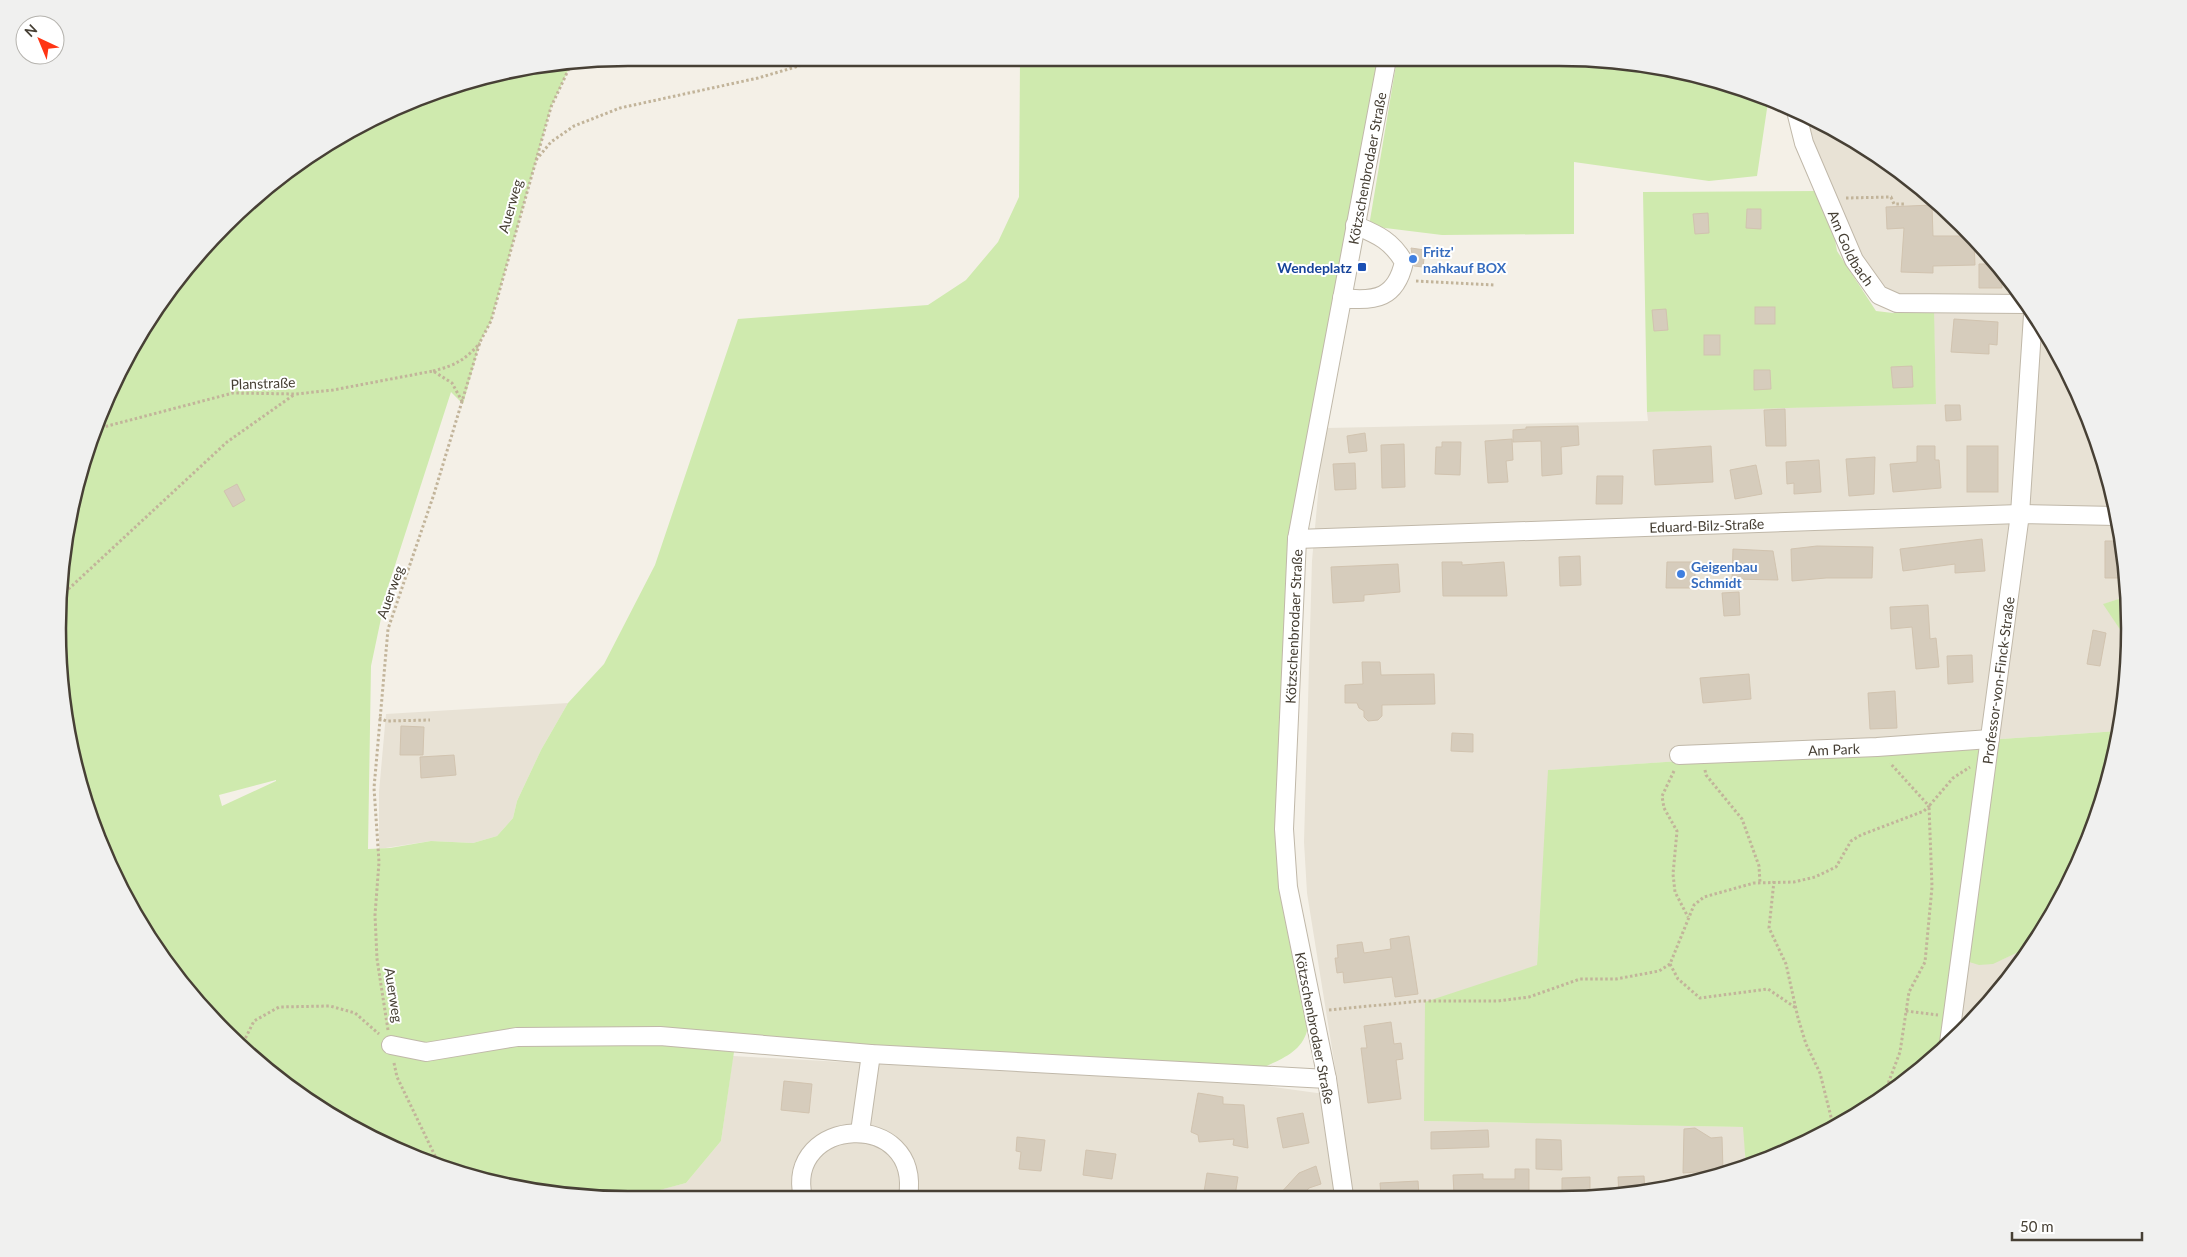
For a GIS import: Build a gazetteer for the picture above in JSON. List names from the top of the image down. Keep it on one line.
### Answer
{"streets":{"street":["Kötzschenbrodaer Straße","Am Goldbach","Eduard-Bilz-Straße","Professor-von-Finck-Straße","Am Park"],"path":["Auerweg","Planstraße"]},"crossings":[["Kötzschenbrodaer Straße","Eduard-Bilz-Straße"],["Auerweg","Planstraße"],["Eduard-Bilz-Straße","Professor-von-Finck-Straße"],["Professor-von-Finck-Straße","Am Park"]],"places":{"other":["Fritz' nahkauf BOX","Geigenbau Schmidt"],"transit":["Wendeplatz"]},"scale_bar":"50 m","north":"top left"}
